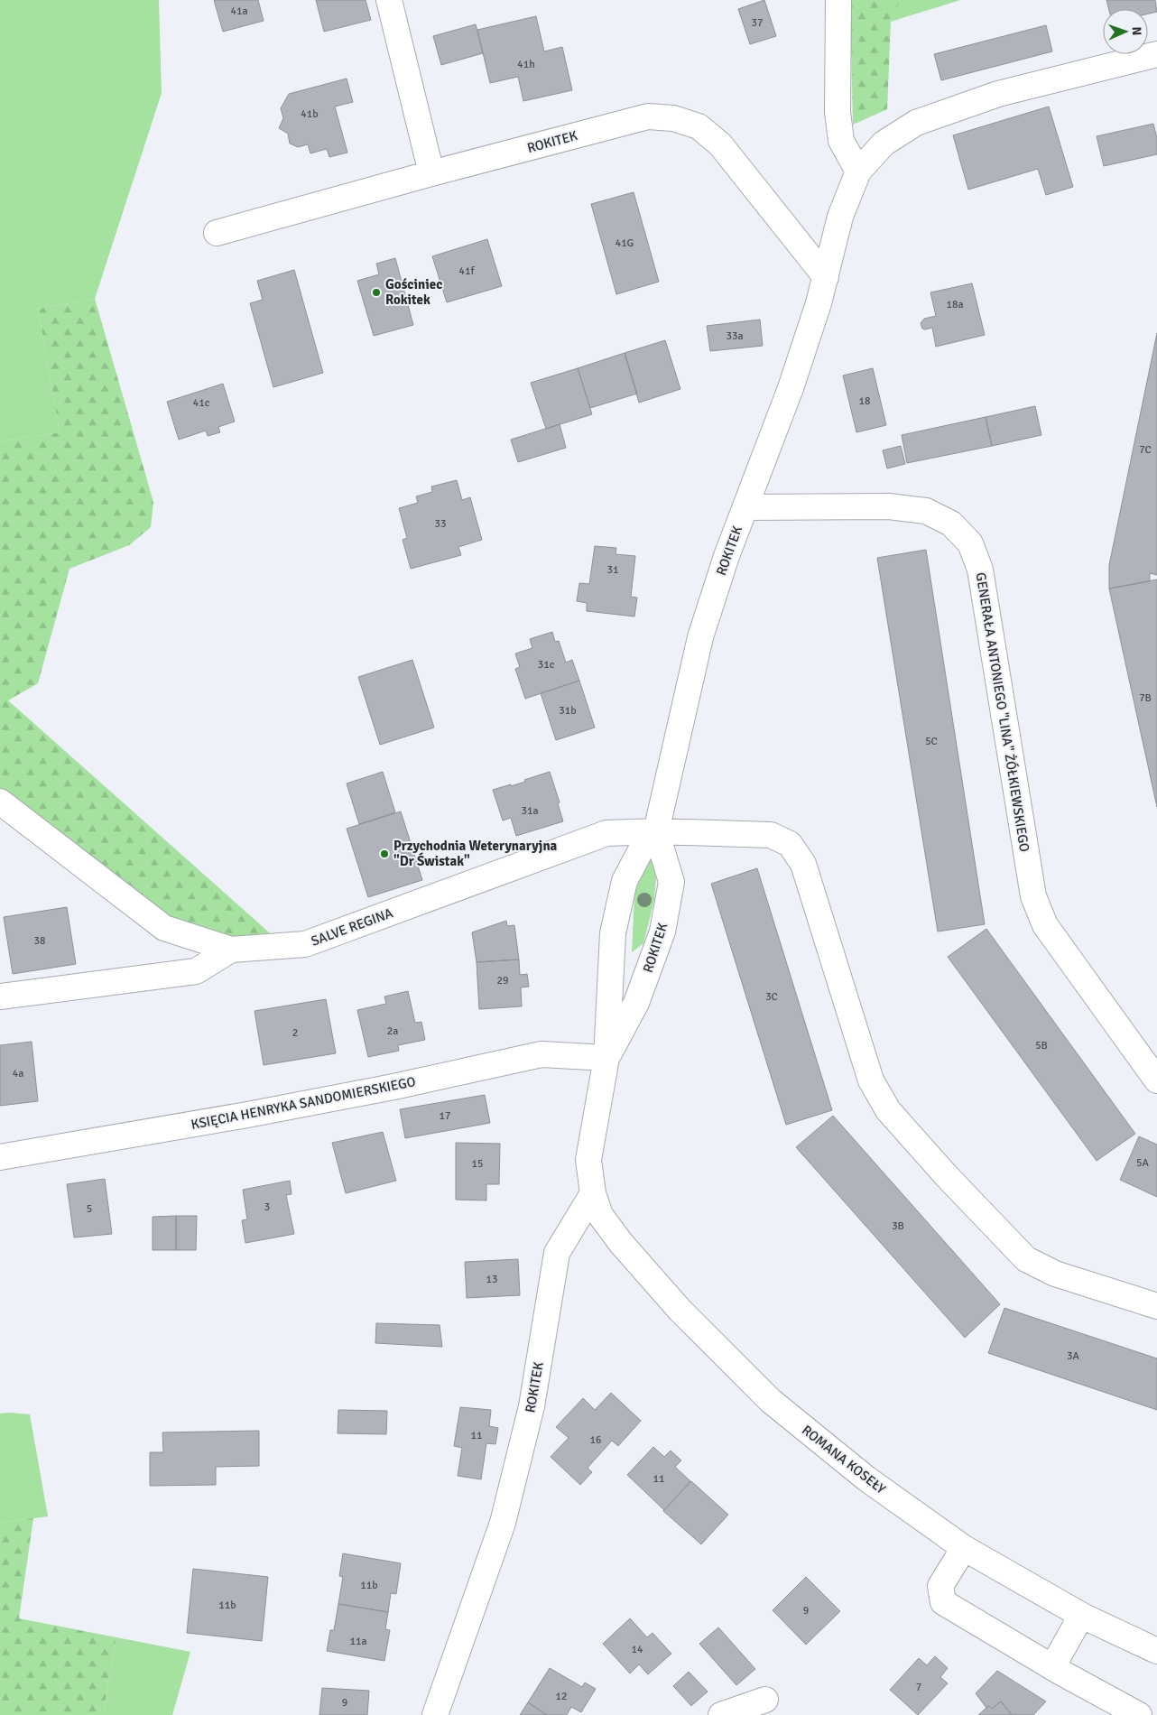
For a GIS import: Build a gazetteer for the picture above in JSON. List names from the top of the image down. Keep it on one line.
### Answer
{"streets":{"street":["ROKITEK","GENERAŁA ANTONIEGO \"LINA\" ŻÓŁKIEWSKIEGO","SALVE REGINA","KSIĘCIA HENRYKA SANDOMIERSKIEGO","ROMANA KOSEŁY"]},"crossings":[["ROKITEK","GENERAŁA ANTONIEGO \"LINA\" ŻÓŁKIEWSKIEGO"],["ROKITEK","SALVE REGINA"],["ROKITEK","KSIĘCIA HENRYKA SANDOMIERSKIEGO"],["ROKITEK","ROMANA KOSEŁY"]],"places":["Gościniec Rokitek","Przychodnia Weterynaryjna \"Dr Świstak\""],"house_numbers":["41a","37","41h","41b","41G","41f","18a","33a","18","41c","7C","33","31","31c","7B","31b","5C","31a","38","29","3C","2a","2","5B","4a","17","5A","15","3","5","3B","13","3A","11","16","11","11b","11b","9","11a","14","7","12","9"],"north":"right"}
